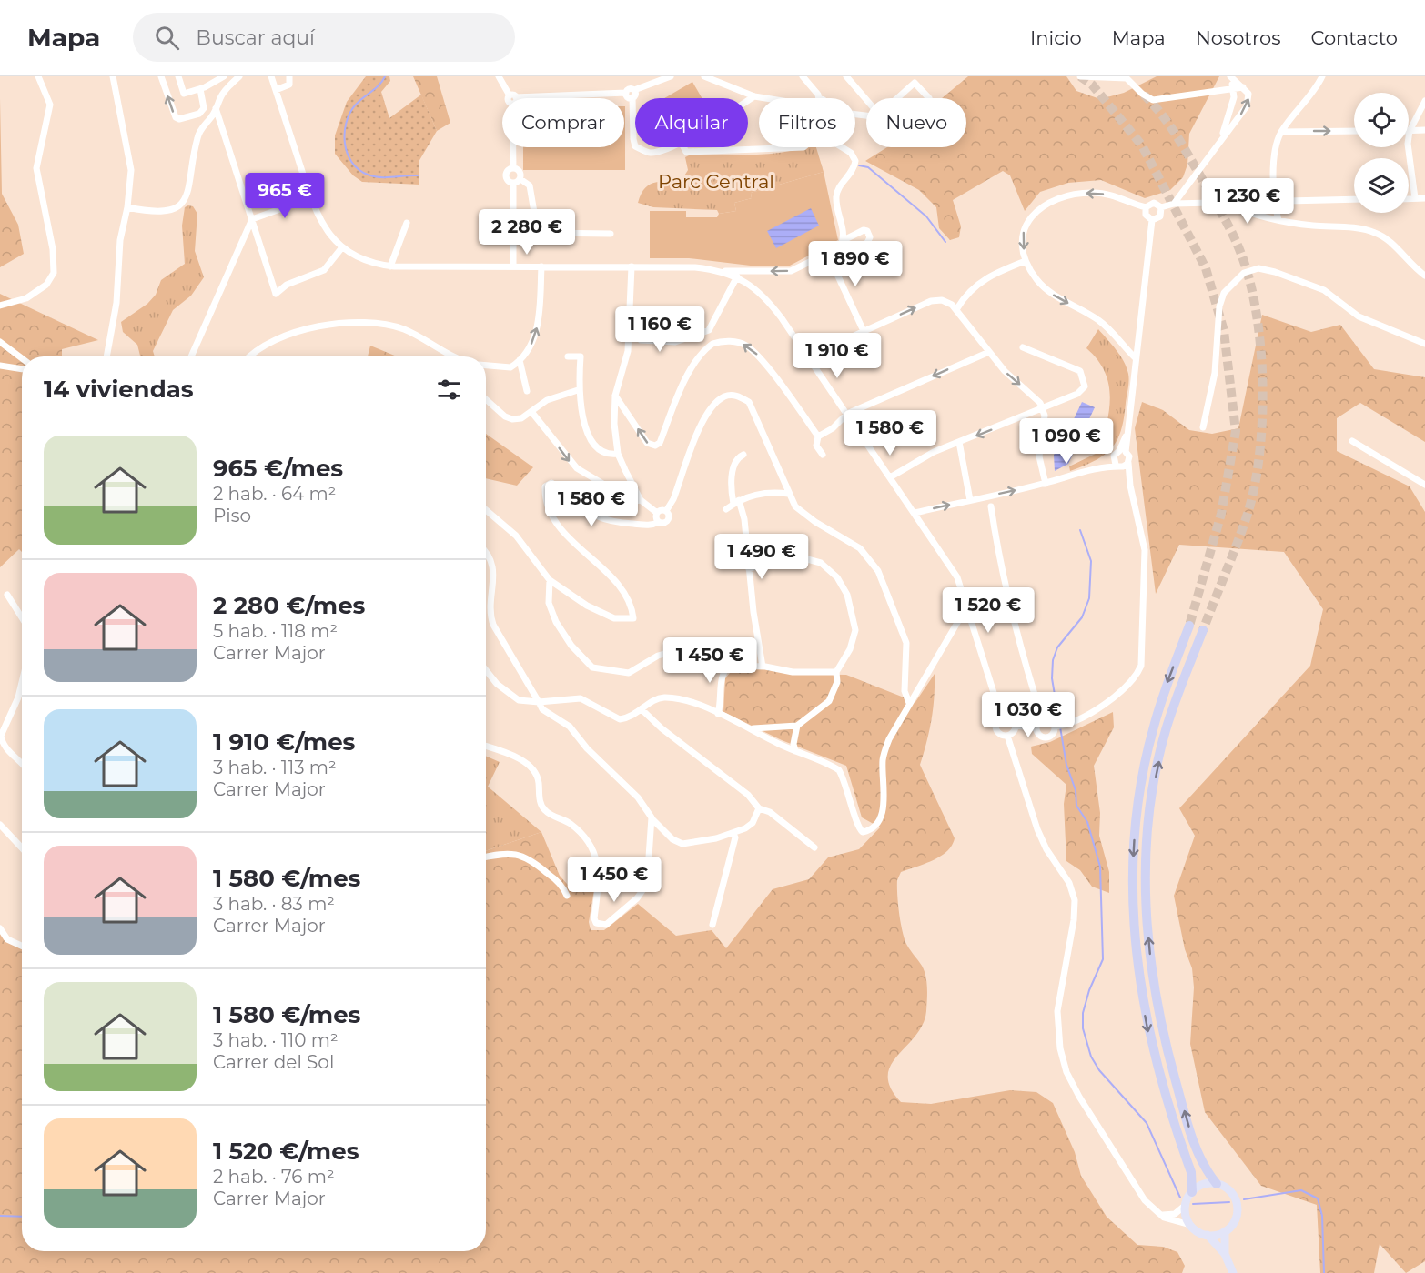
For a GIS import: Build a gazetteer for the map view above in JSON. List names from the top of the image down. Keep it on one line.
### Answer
{"parks":["Parc Central"],"page":{"header":"Mapa","search":"Buscar aquí","nav":["Inicio","Mapa","Nosotros","Contacto"],"chip":["Comprar","Alquilar","Filtros","Nuevo"],"price":["965 €","1 230 €","2 280 €","1 890 €","1 160 €","1 910 €","1 580 €","1 090 €","1 580 €","1 490 €","1 520 €","1 450 €","1 030 €","1 450 €"],"heading":"14 viviendas","list":[{"name":"965 €/mes","note":"2 hab. · 64 m² · Piso"},{"name":"2 280 €/mes","note":"5 hab. · 118 m² · Carrer Major"},{"name":"1 910 €/mes","note":"3 hab. · 113 m² · Carrer Major"},{"name":"1 580 €/mes","note":"3 hab. · 83 m² · Carrer Major"},{"name":"1 580 €/mes","note":"3 hab. · 110 m² · Carrer del Sol"},{"name":"1 520 €/mes","note":"2 hab. · 76 m² · Carrer Major"}]}}
